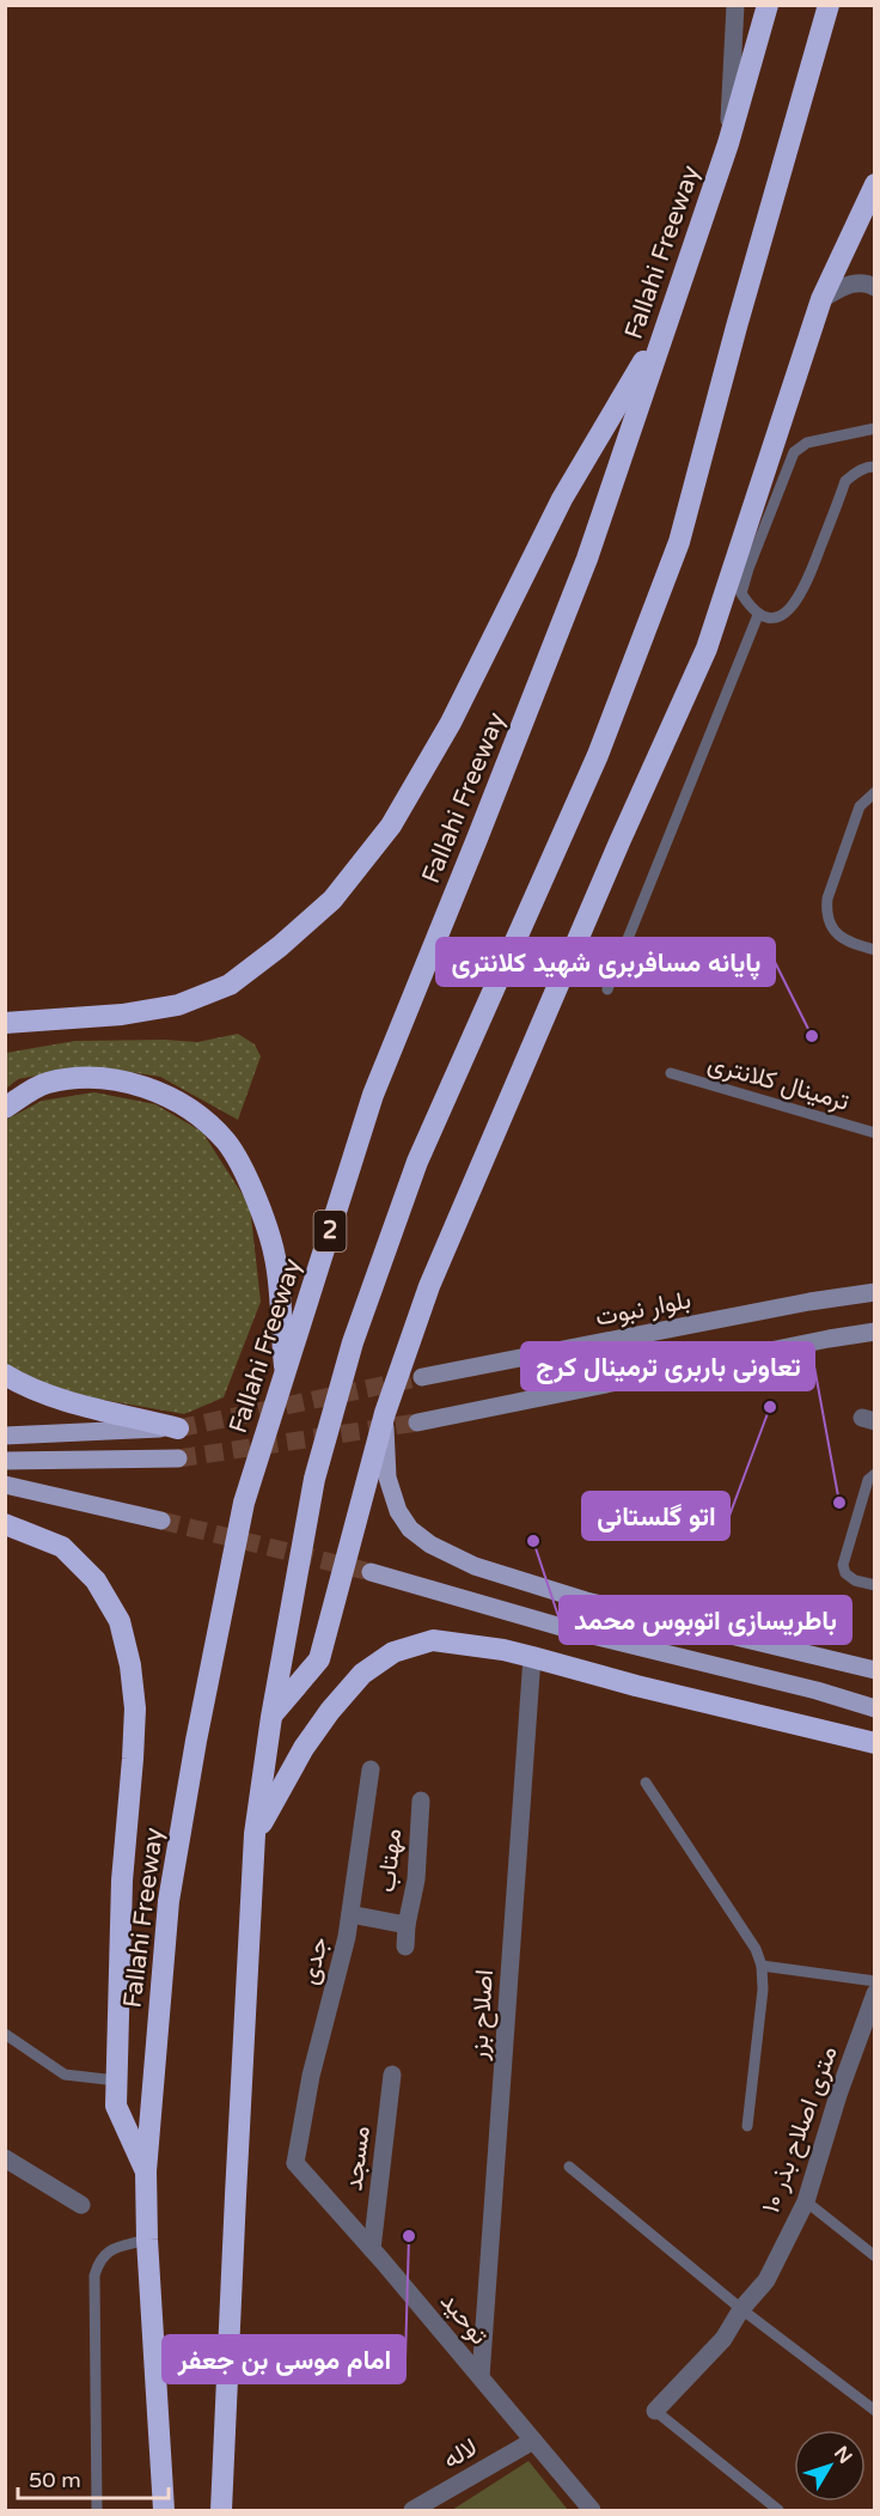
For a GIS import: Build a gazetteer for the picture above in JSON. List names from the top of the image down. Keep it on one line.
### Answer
{"streets":{"highway":["Fallahi Freeway","2"],"main road":["بلوار نبوت"],"street":["مهتاب","جدی","اصلاح بزر","۱۰ متری اصلاح بذر","مسجد","توحید","لاله"],"lane":["ترمینال کلانتری"]},"crossings":[["مهتاب","جدی"],["جدی","توحید"],["اصلاح بزر","توحید"],["مسجد","توحید"],["توحید","لاله"]],"places":["پایانه مسافربری شهید کلانتری","اتو گلستانی","تعاونی باربری ترمینال کرج","باطریسازی اتوبوس محمد","امام موسی بن جعفر"],"scale_bar":"50 m","north":"top right"}
